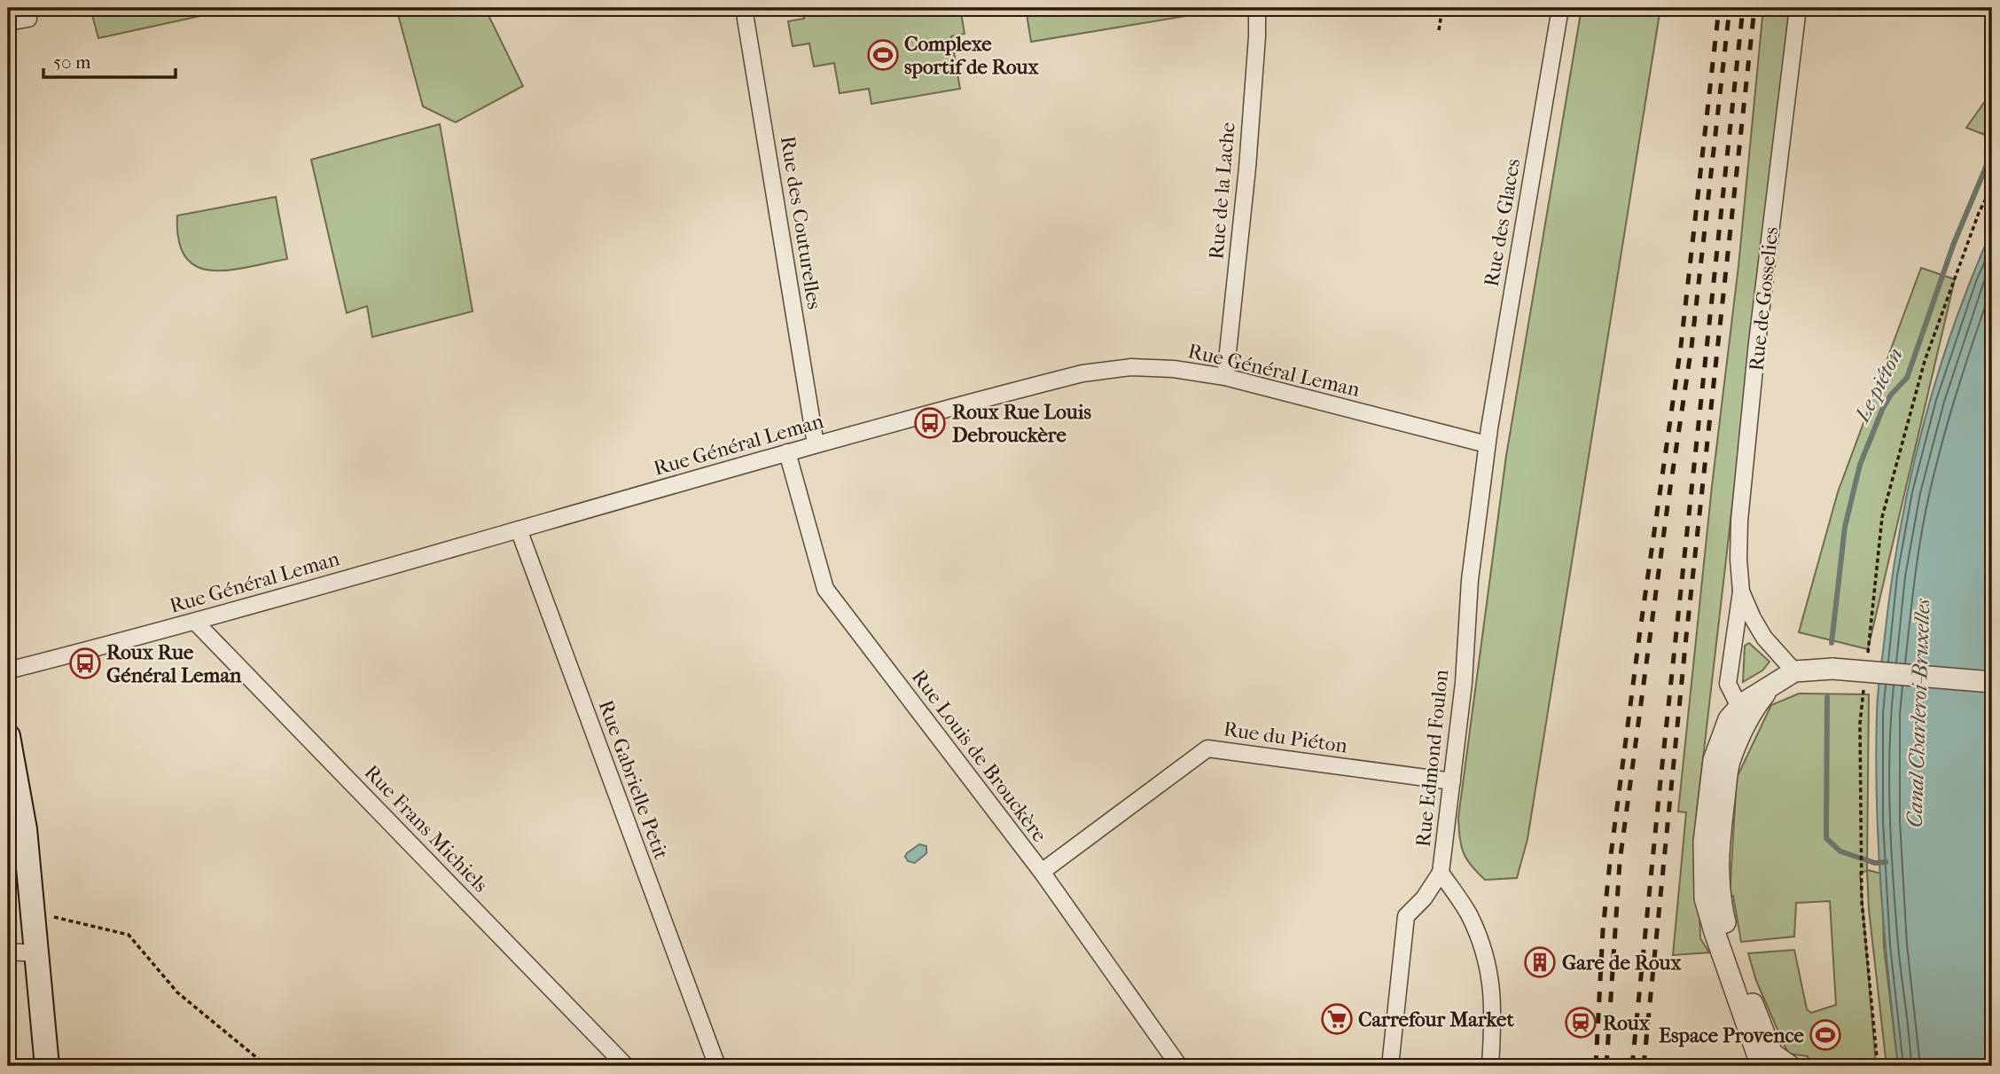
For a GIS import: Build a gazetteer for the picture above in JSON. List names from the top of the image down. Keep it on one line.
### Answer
{"streets":{"street":["Rue de la Lache","Rue des Couturelles","Rue des Glaces","Rue de Gosselies","Rue Général Leman","Rue du Piéton","Rue Louis de Brouckère","Rue Edmond Foulon","Rue Gabrielle Petit","Rue Frans Michiels"]},"crossings":[["Rue de la Lache","Rue Général Leman"],["Rue des Couturelles","Rue Général Leman"],["Rue des Glaces","Rue Général Leman"],["Rue des Glaces","Rue Edmond Foulon"],["Rue Général Leman","Rue Louis de Brouckère"],["Rue Général Leman","Rue Edmond Foulon"],["Rue Général Leman","Rue Gabrielle Petit"],["Rue Général Leman","Rue Frans Michiels"],["Rue du Piéton","Rue Louis de Brouckère"],["Rue du Piéton","Rue Edmond Foulon"]],"water":["Le piéton","Canal Charleroi-Bruxelles"],"places":{"sports":["Complexe sportif de Roux","Espace Provence"],"bus stop":["Roux Rue Louis Debrouckère","Roux Rue Général Leman"],"building":["Gare de Roux"],"supermarket":["Carrefour Market"],"station":["Roux"]},"scale_bar":"50 m"}
